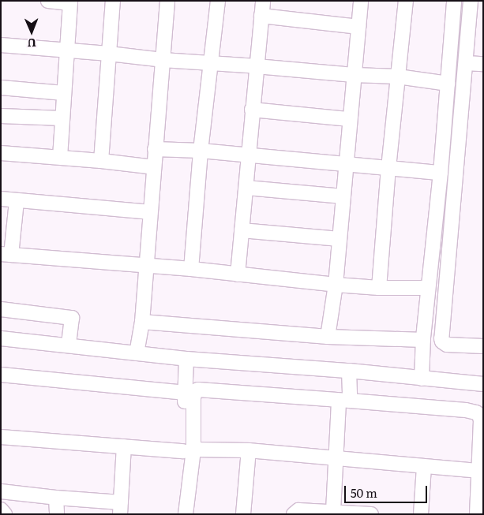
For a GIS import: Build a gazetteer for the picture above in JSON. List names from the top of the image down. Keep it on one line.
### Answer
{"scale_bar":"50 m","north":"bottom"}
